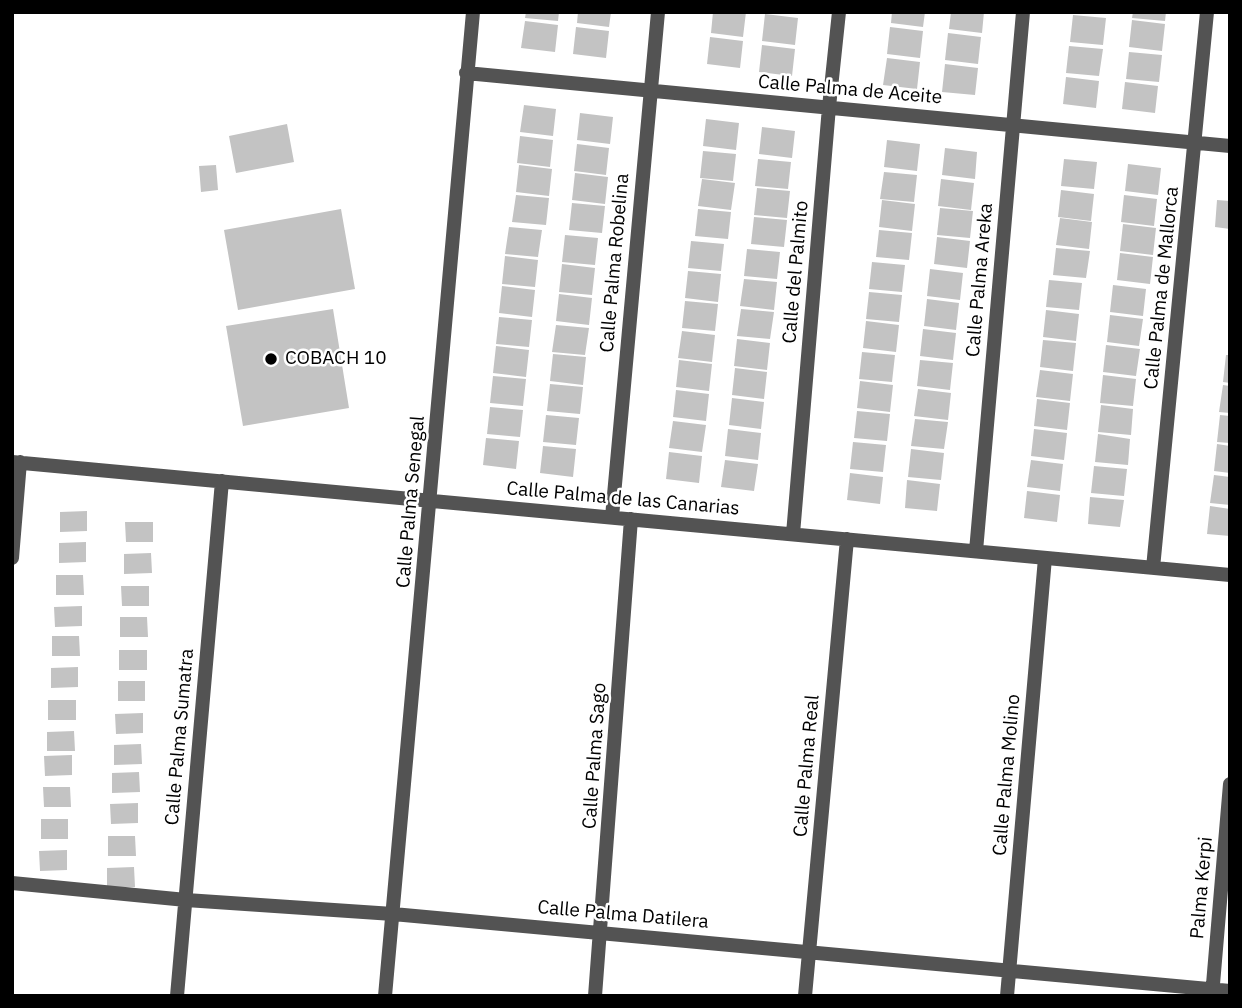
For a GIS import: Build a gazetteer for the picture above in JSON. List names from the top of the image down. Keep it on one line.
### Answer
{"streets":{"street":["Calle Palma de Aceite","Calle Palma Robelina","Calle del Palmito","Calle Palma Areka","Calle Palma de Mallorca","Calle Palma de las Canarias","Calle Palma Senegal","Calle Palma Sumatra","Calle Palma Sago","Calle Palma Real","Calle Palma Molino","Palma Kerpi","Calle Palma Datilera"]},"crossings":[["Calle Palma de Aceite","Calle Palma Robelina"],["Calle Palma de Aceite","Calle del Palmito"],["Calle Palma de Aceite","Calle Palma Areka"],["Calle Palma de Aceite","Calle Palma de Mallorca"],["Calle Palma de Aceite","Calle Palma Senegal"],["Calle Palma Robelina","Calle Palma de las Canarias"],["Calle del Palmito","Calle Palma de las Canarias"],["Calle Palma Areka","Calle Palma de las Canarias"],["Calle Palma de Mallorca","Calle Palma de las Canarias"],["Calle Palma de las Canarias","Calle Palma Senegal"],["Calle Palma de las Canarias","Calle Palma Sumatra"],["Calle Palma de las Canarias","Calle Palma Sago"],["Calle Palma de las Canarias","Calle Palma Real"],["Calle Palma de las Canarias","Calle Palma Molino"],["Calle Palma Senegal","Calle Palma Datilera"],["Calle Palma Sumatra","Calle Palma Datilera"],["Calle Palma Sago","Calle Palma Datilera"],["Calle Palma Real","Calle Palma Datilera"],["Calle Palma Molino","Calle Palma Datilera"],["Palma Kerpi","Calle Palma Datilera"]],"places":["COBACH 10"]}
